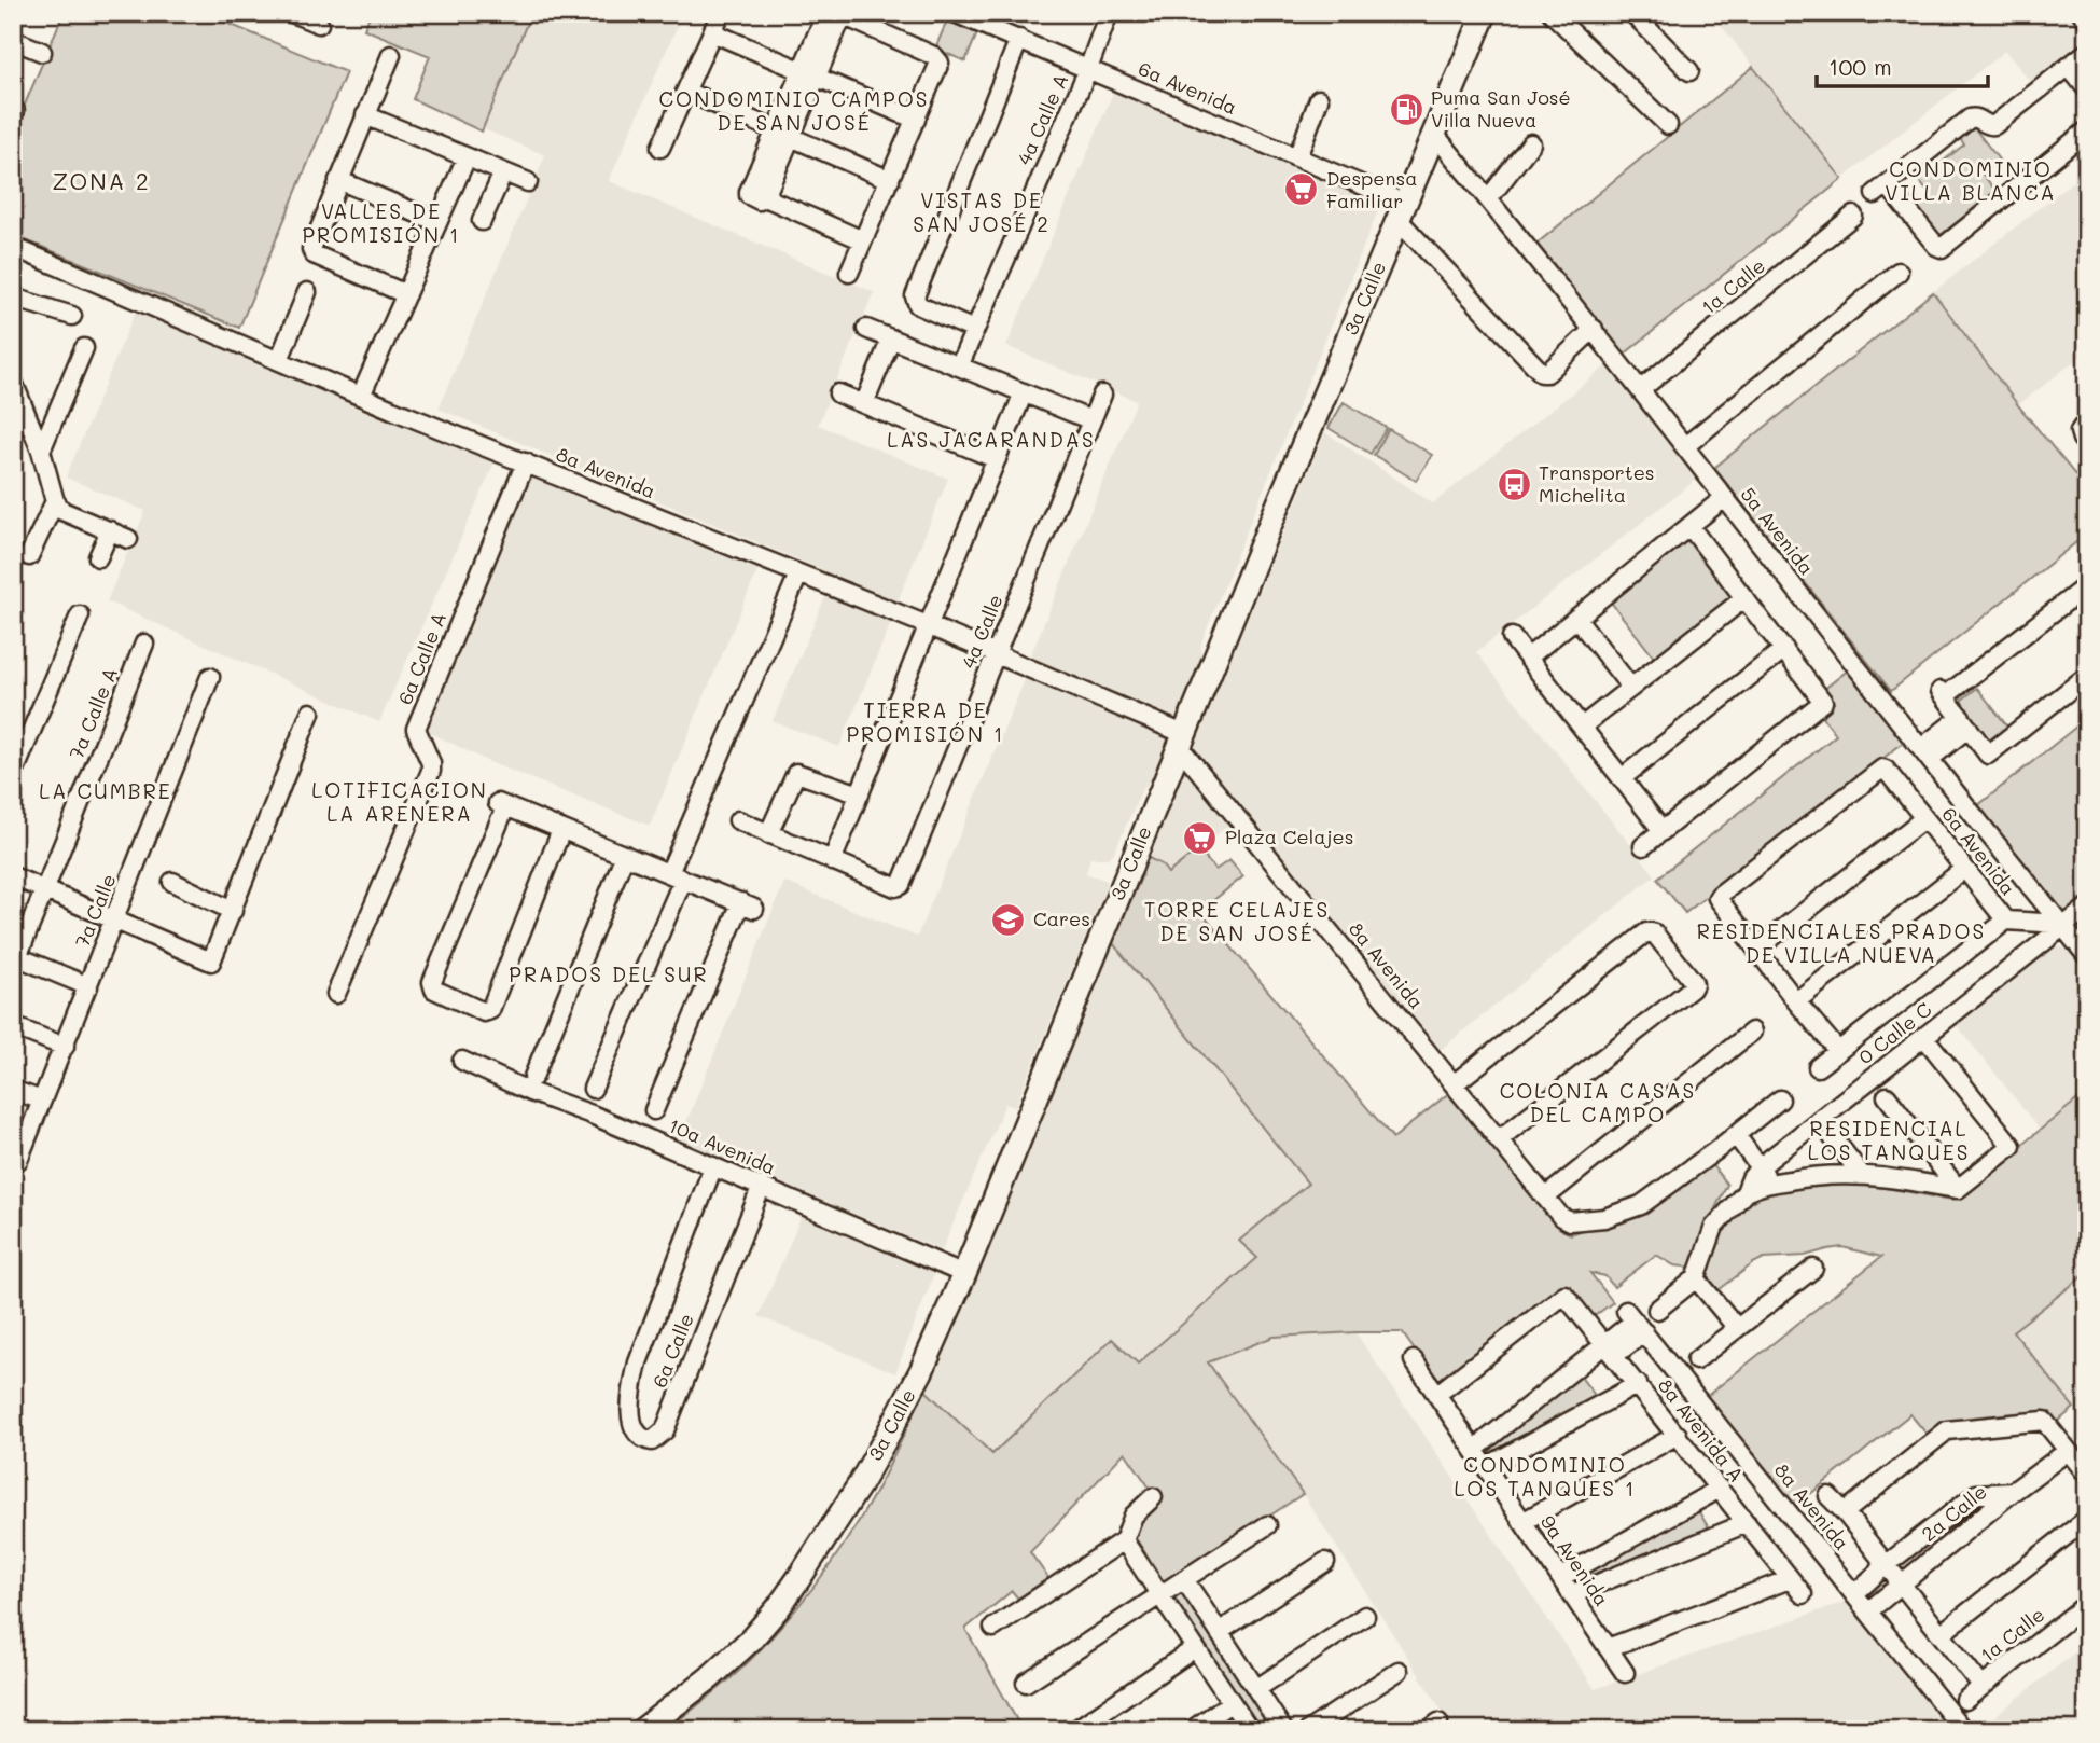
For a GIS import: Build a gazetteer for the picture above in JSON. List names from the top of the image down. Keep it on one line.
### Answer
{"streets":{"main road":["3a Calle"],"street":["6a Avenida","4a Calle A","1a Calle","8a Avenida","5a Avenida","4a Calle","6a Calle A","7a Calle A","7a Calle","0 Calle C","10a Avenida","6a Calle","8a Avenida A","2a Calle","9a Avenida"]},"crossings":[["6a Avenida","4a Calle A"],["6a Avenida","3a Calle"],["6a Avenida","5a Avenida"],["6a Avenida","0 Calle C"],["1a Calle","5a Avenida"],["3a Calle","8a Avenida"],["3a Calle","5a Avenida"],["3a Calle","10a Avenida"],["8a Avenida","4a Calle"],["8a Avenida","6a Calle A"],["8a Avenida","8a Avenida A"],["8a Avenida","2a Calle"],["5a Avenida","0 Calle C"],["10a Avenida","6a Calle"],["8a Avenida A","9a Avenida"]],"districts":["CONDOMINIO CAMPOS DE SAN JOSÉ","CONDOMINIO VILLA BLANCA","ZONA 2","VISTAS DE SAN JOSÉ 2","VALLES DE PROMISIÓN 1","LAS JACARANDAS","TIERRA DE PROMISIÓN 1","LOTIFICACION LA ARENERA","LA CUMBRE","TORRE CELAJES DE SAN JOSÉ","RESIDENCIALES PRADOS DE VILLA NUEVA","PRADOS DEL SUR","COLONIA CASAS DEL CAMPO","RESIDENCIAL LOS TANQUES","CONDOMINIO LOS TANQUES 1"],"places":{"fuel station":["Puma San José Villa Nueva"],"supermarket":["Despensa Familiar","Plaza Celajes"],"bus stop":["Transportes Michelita"],"school or university":["Cares"]},"scale_bar":"100 m"}
